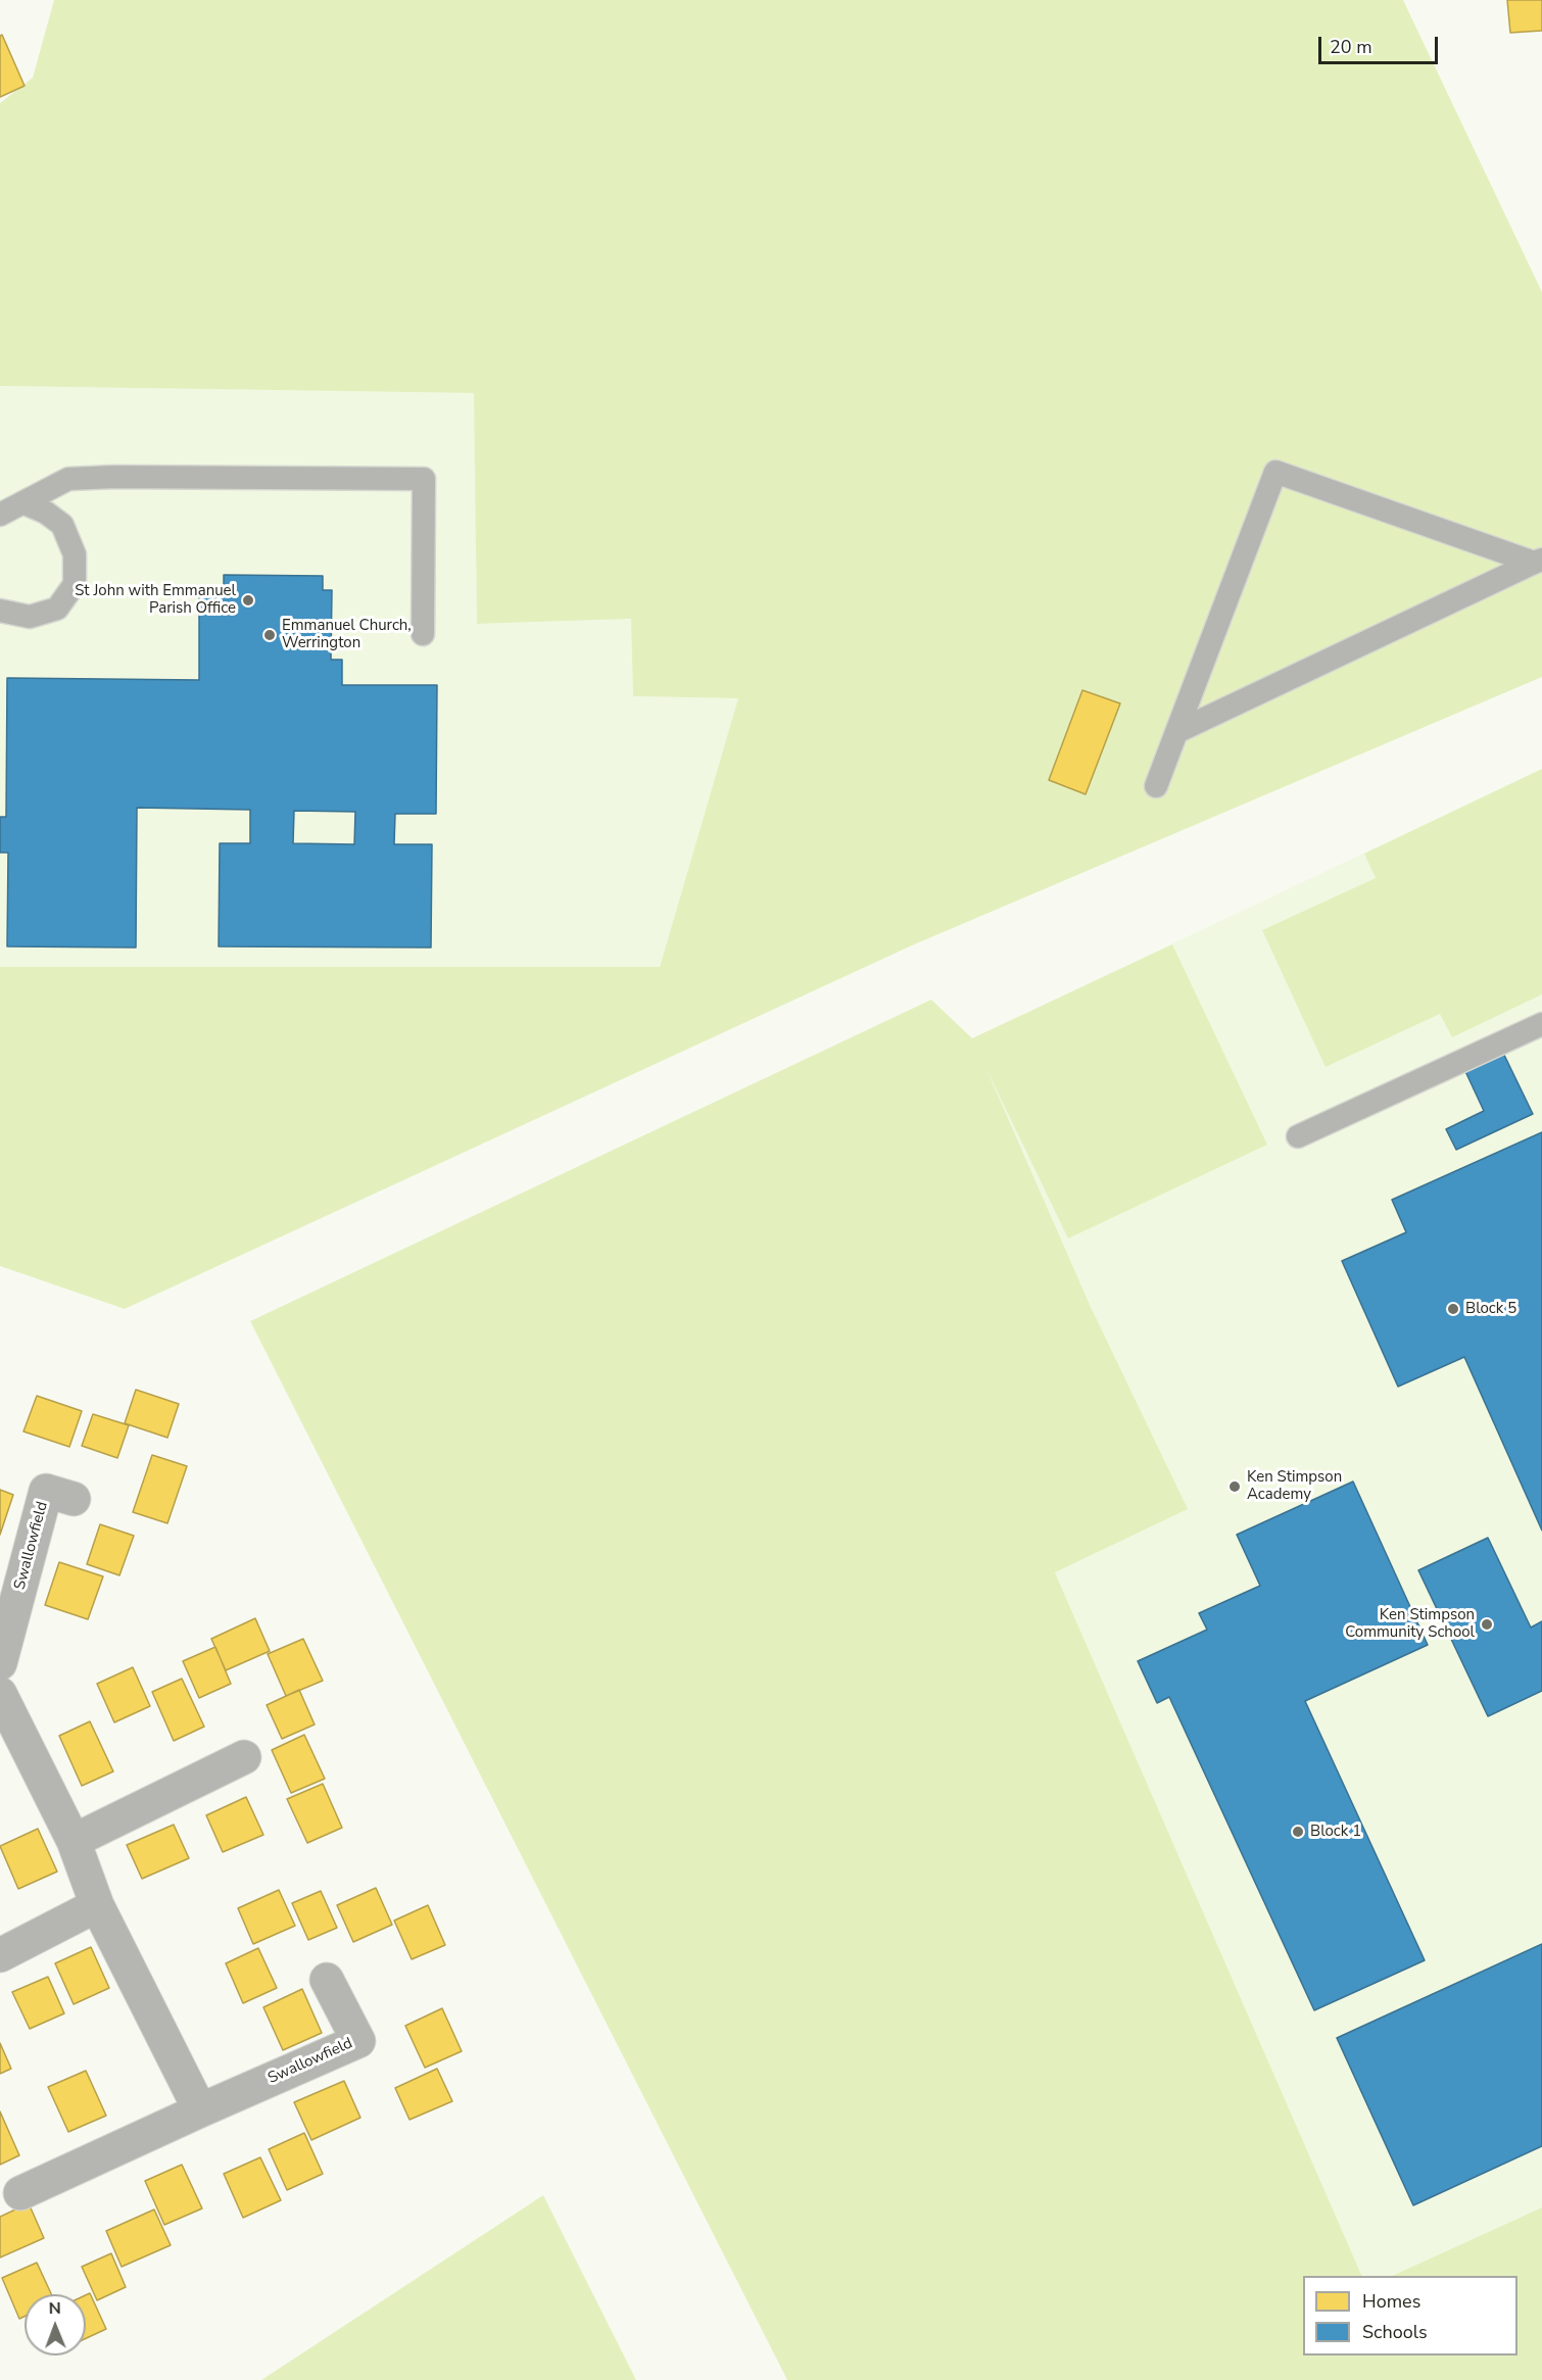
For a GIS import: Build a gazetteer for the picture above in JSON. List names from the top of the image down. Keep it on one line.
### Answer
{"streets":{"street":["Swallowfield"]},"places":["St John with Emmanuel Parish Office","Emmanuel Church, Werrington","Block 5","Ken Stimpson Academy","Ken Stimpson Community School","Block 1"],"legend":["Homes","Schools"],"scale_bar":"20 m","north":"top"}
